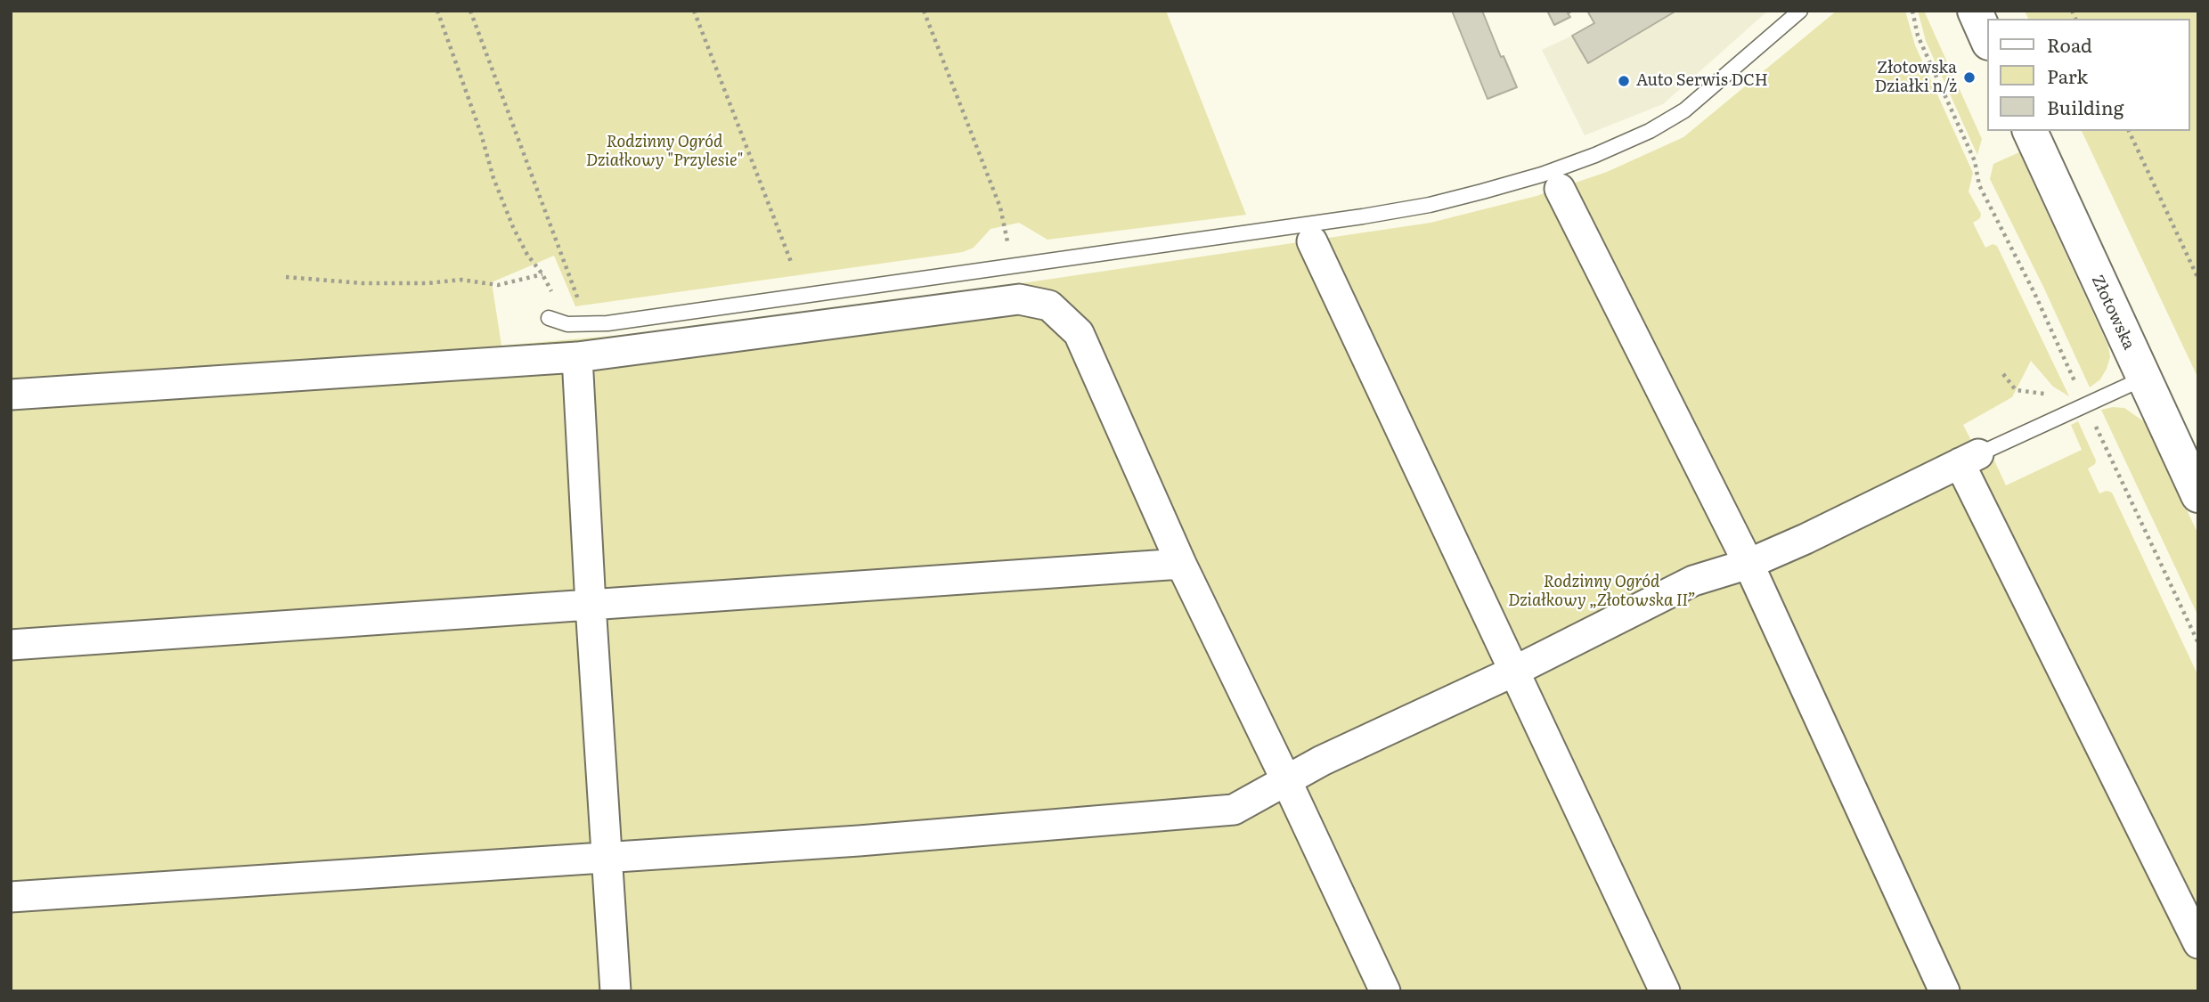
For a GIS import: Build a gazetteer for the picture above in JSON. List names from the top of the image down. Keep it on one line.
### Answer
{"streets":{"street":["Złotowska"]},"parks":["Rodzinny Ogród Działkowy \"Przylesie\"","Rodzinny Ogród Działkowy „Złotowska II”"],"places":["Złotowska Działki n/ż","Auto Serwis DCH"],"legend":["Road","Park","Building"]}
